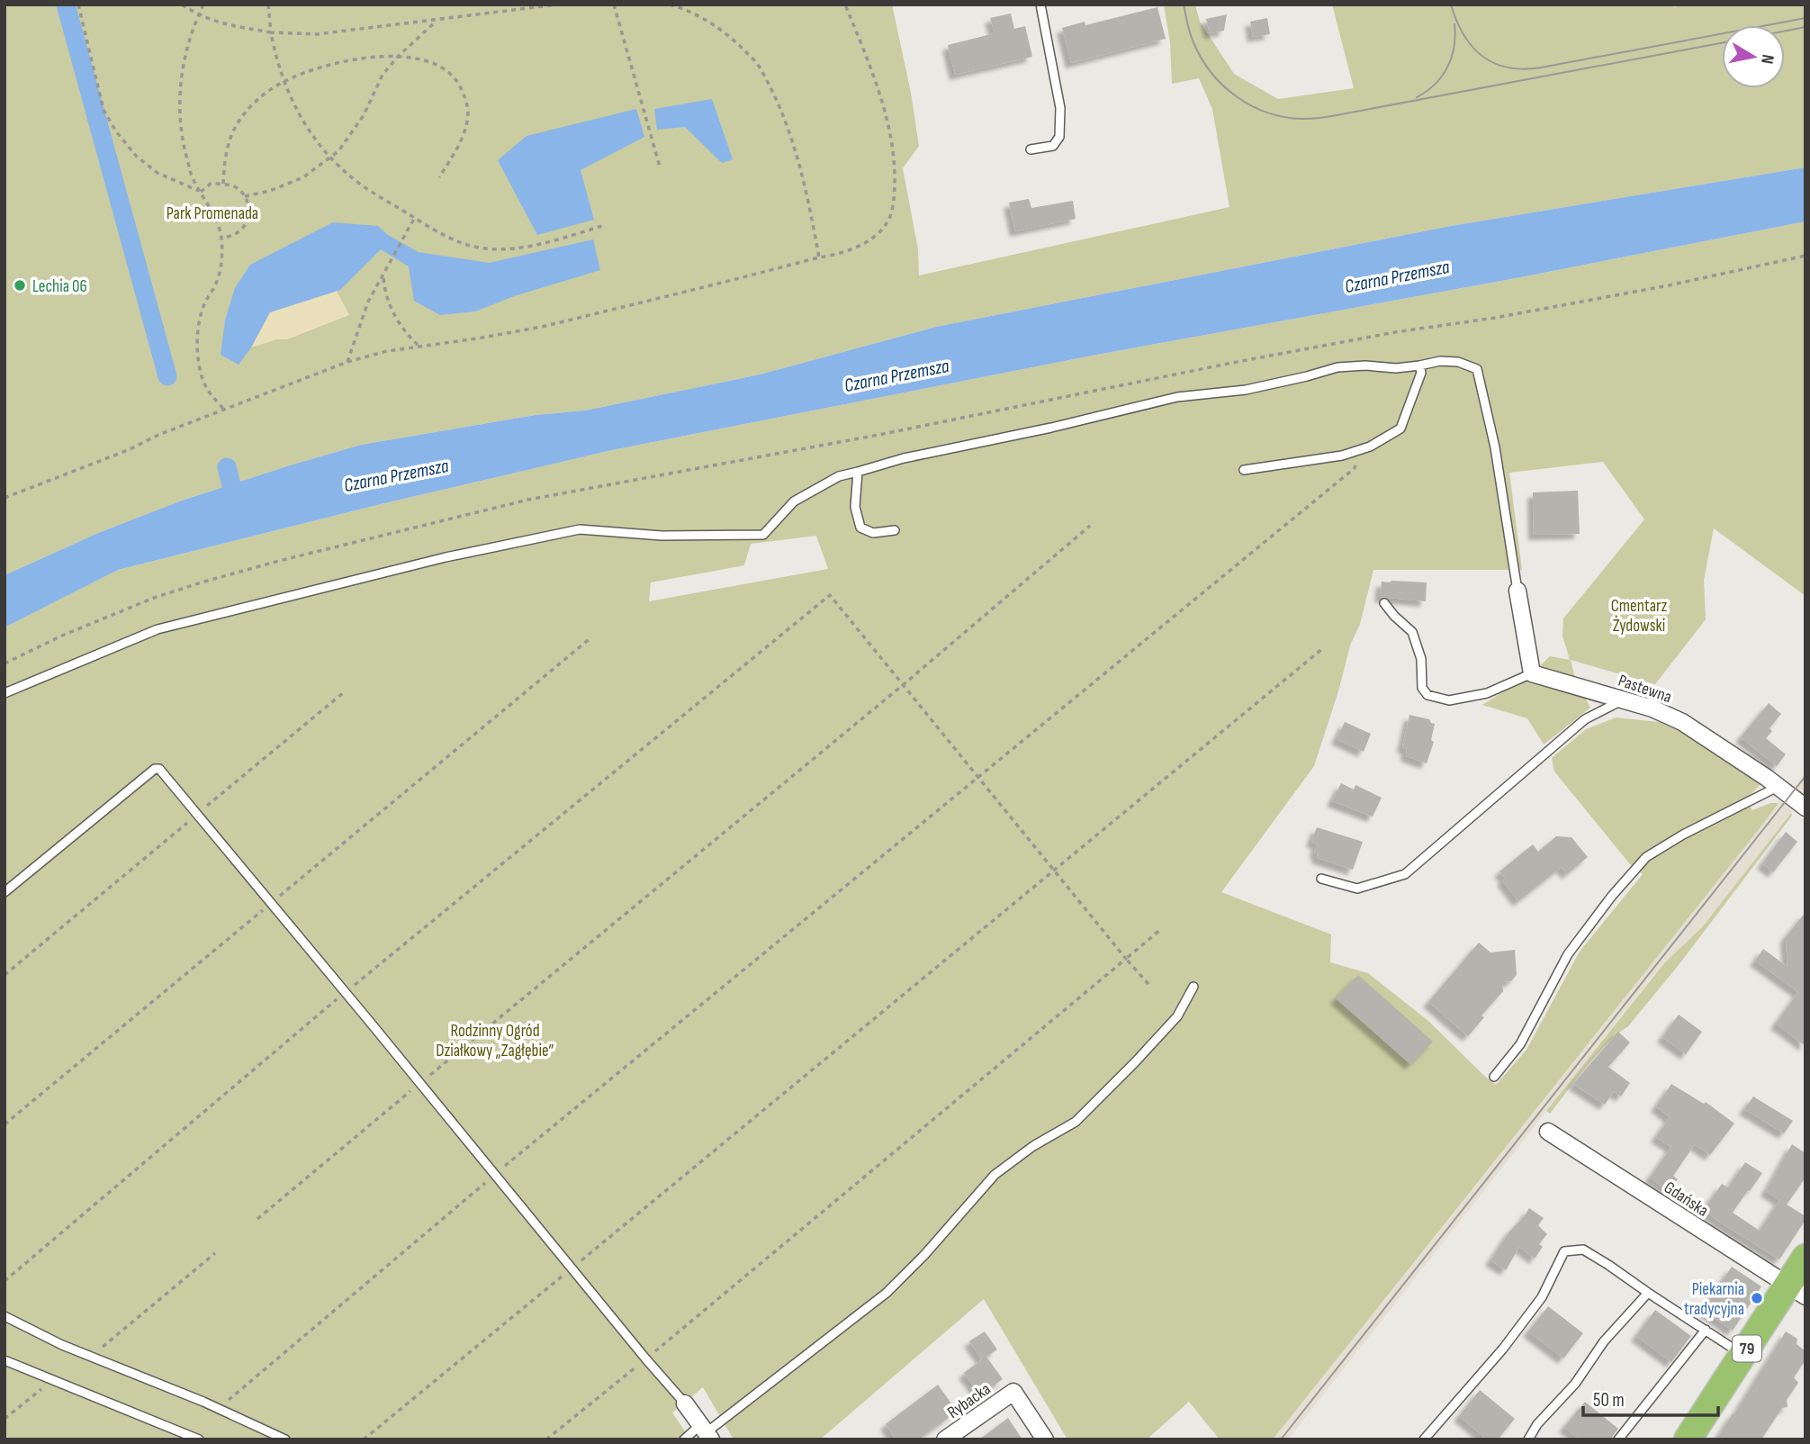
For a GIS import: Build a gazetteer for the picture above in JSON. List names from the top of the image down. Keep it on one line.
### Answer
{"streets":{"main road":["79"],"street":["Pastewna","Gdańska","Rybacka"]},"crossings":[["Gdańska","79"]],"water":["Czarna Przemsza"],"parks":["Park Promenada","Cmentarz Żydowski","Rodzinny Ogród Działkowy „Zagłębie”"],"places":["Lechia 06","Piekarnia tradycyjna"],"scale_bar":"50 m","north":"right"}
